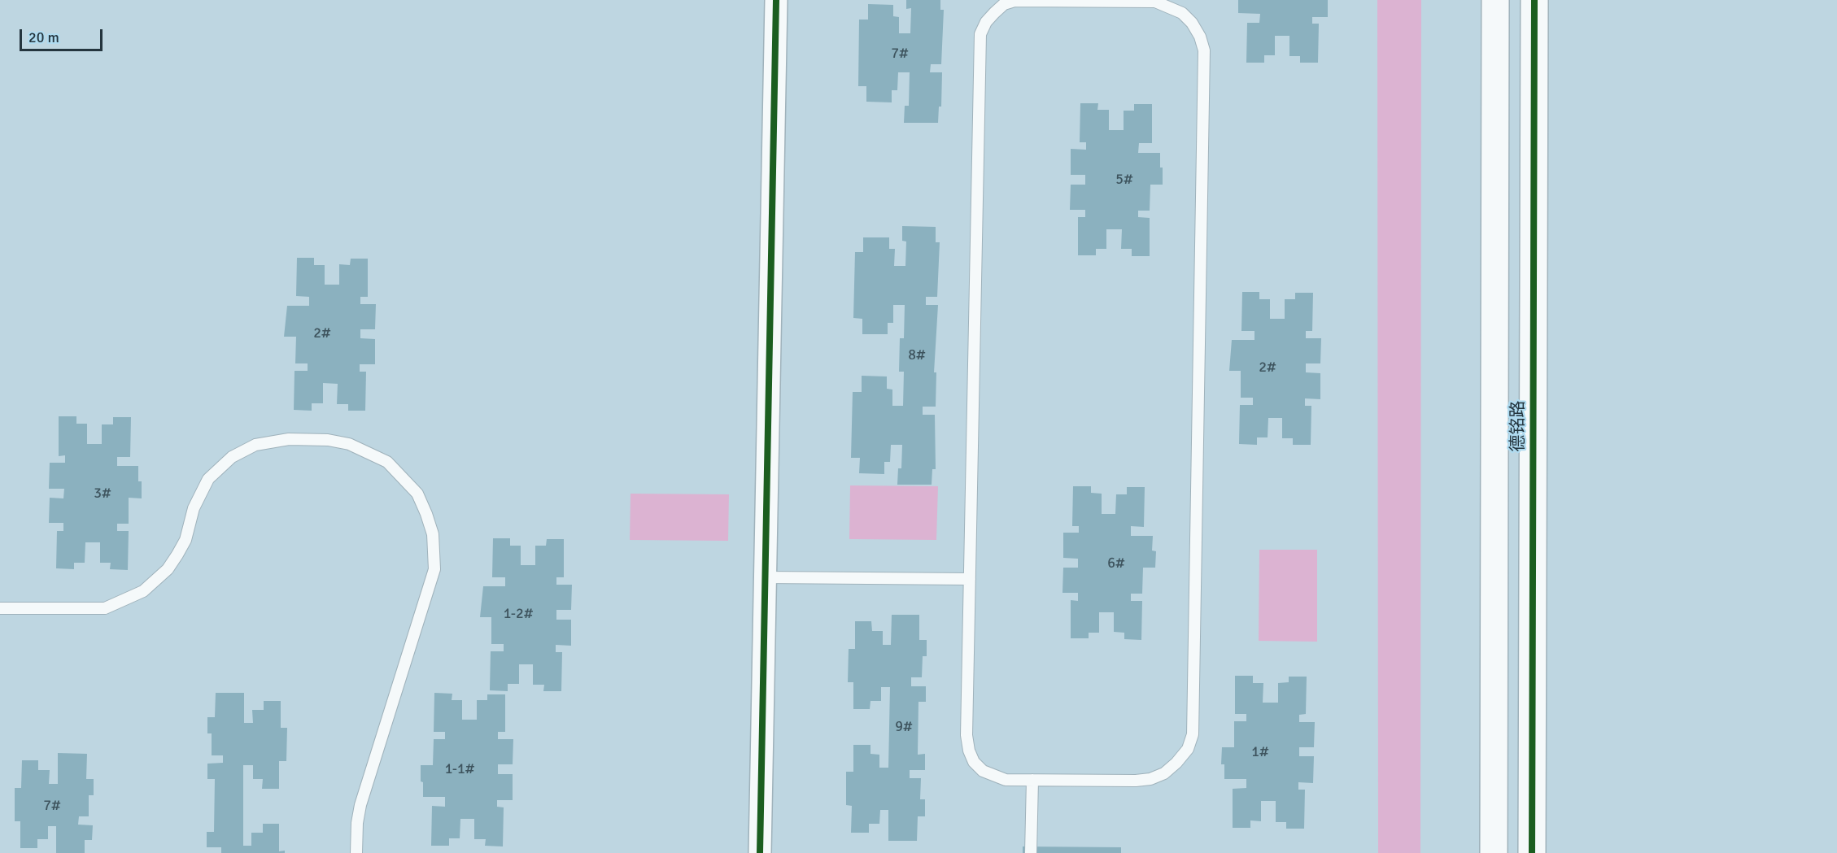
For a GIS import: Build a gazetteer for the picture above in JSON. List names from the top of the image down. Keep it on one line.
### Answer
{"streets":{"street":["德铭路"]},"house_numbers":["7#","5#","2#","8#","2#","3#","6#","1-2#","9#","1#","1-1#","7#"],"scale_bar":"20 m"}
